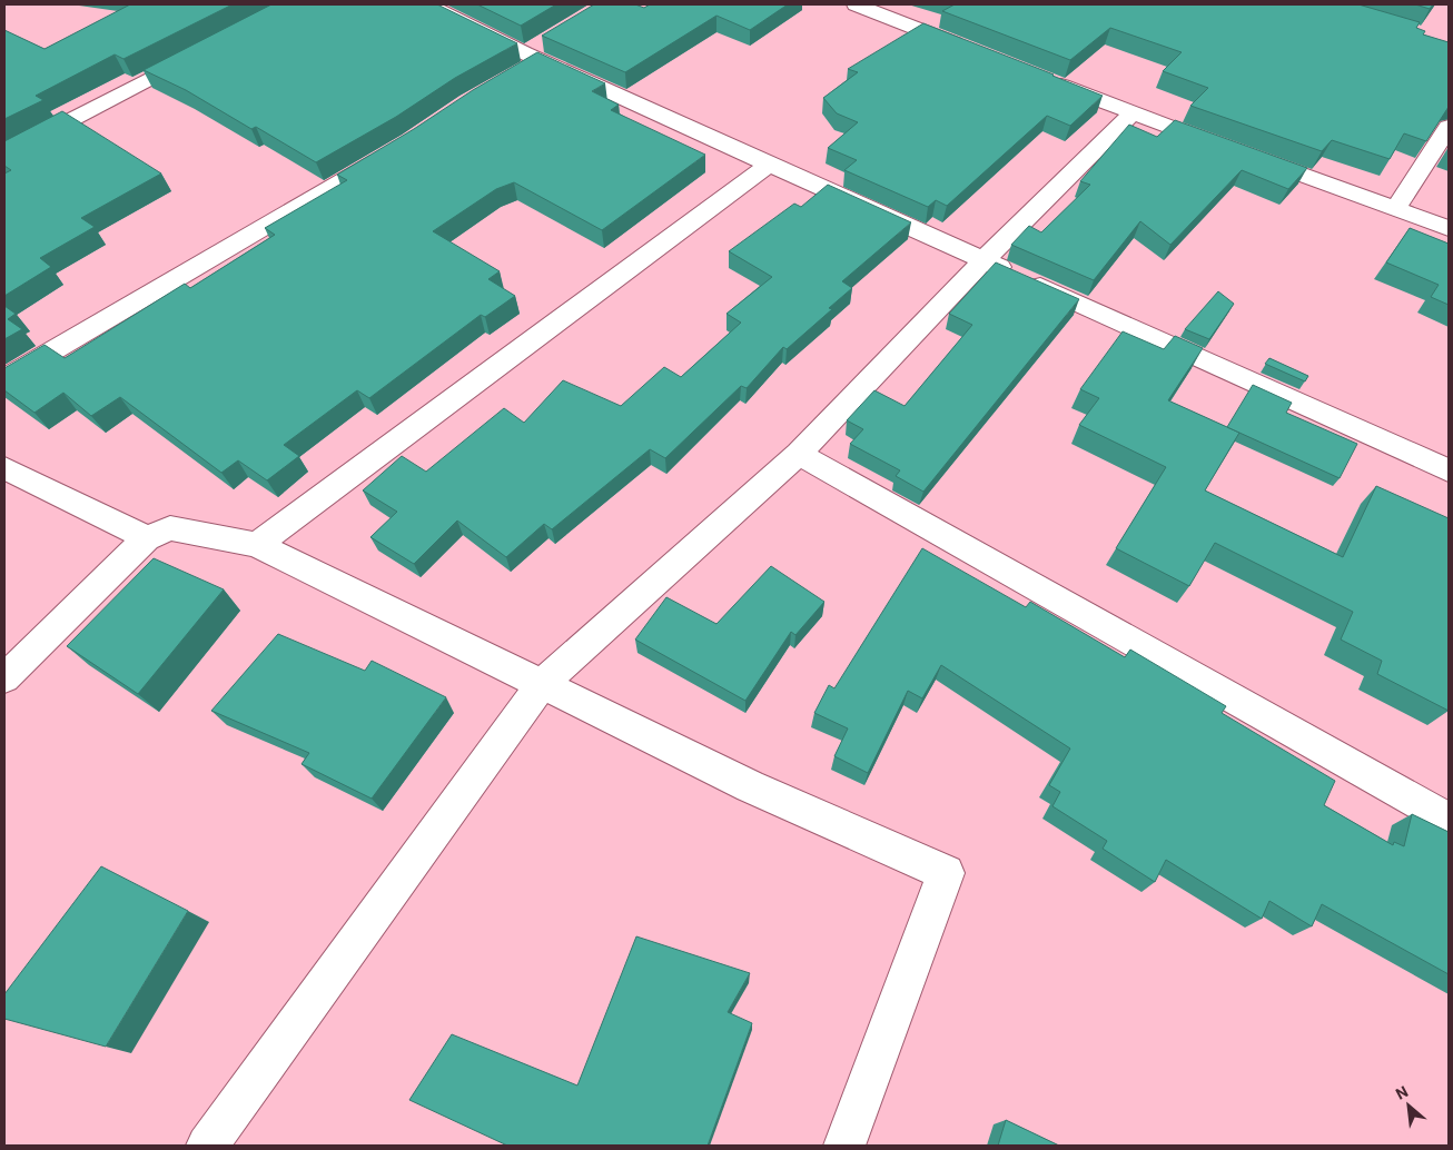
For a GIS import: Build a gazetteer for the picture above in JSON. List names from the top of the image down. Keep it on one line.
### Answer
{"north":"top left"}
